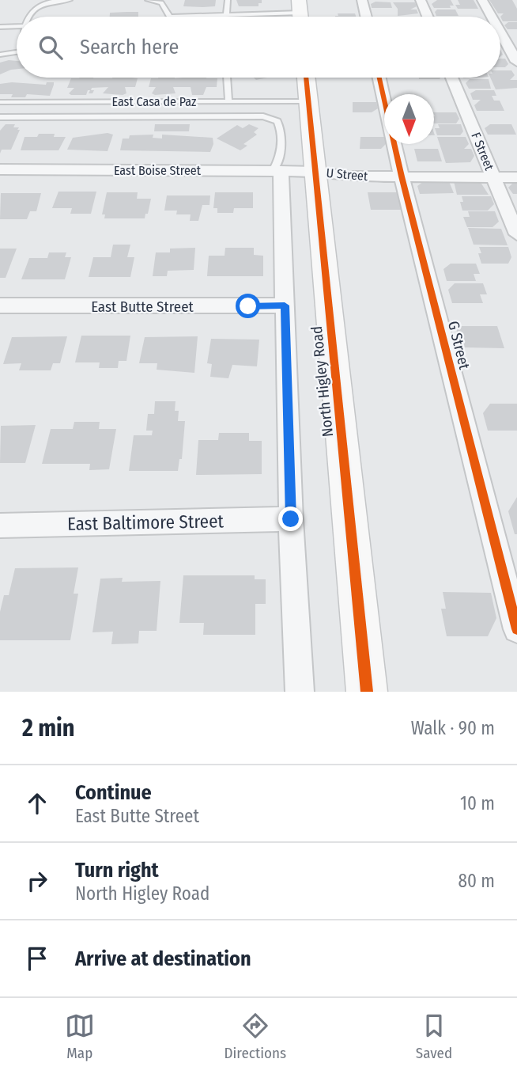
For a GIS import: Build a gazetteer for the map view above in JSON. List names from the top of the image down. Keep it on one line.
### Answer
{"streets":{"main road":["North Higley Road"],"street":["F Street","East Boise Street","U Street","East Butte Street","G Street","East Baltimore Street"],"lane":["East Casa de Paz"]},"crossings":[["East Casa de Paz","North Higley Road"],["F Street","U Street"],["East Boise Street","U Street"],["East Boise Street","North Higley Road"],["U Street","G Street"],["U Street","North Higley Road"],["East Butte Street","North Higley Road"],["North Higley Road","East Baltimore Street"]],"north":"bottom","page":{"search":"Search here","heading":["2 min","Walk · 90 m"],"list":[["Continue","East Butte Street","10 m"],["Turn right","North Higley Road","80 m"],"Arrive at destination"],"nav":["Map","Directions","Saved"]}}
